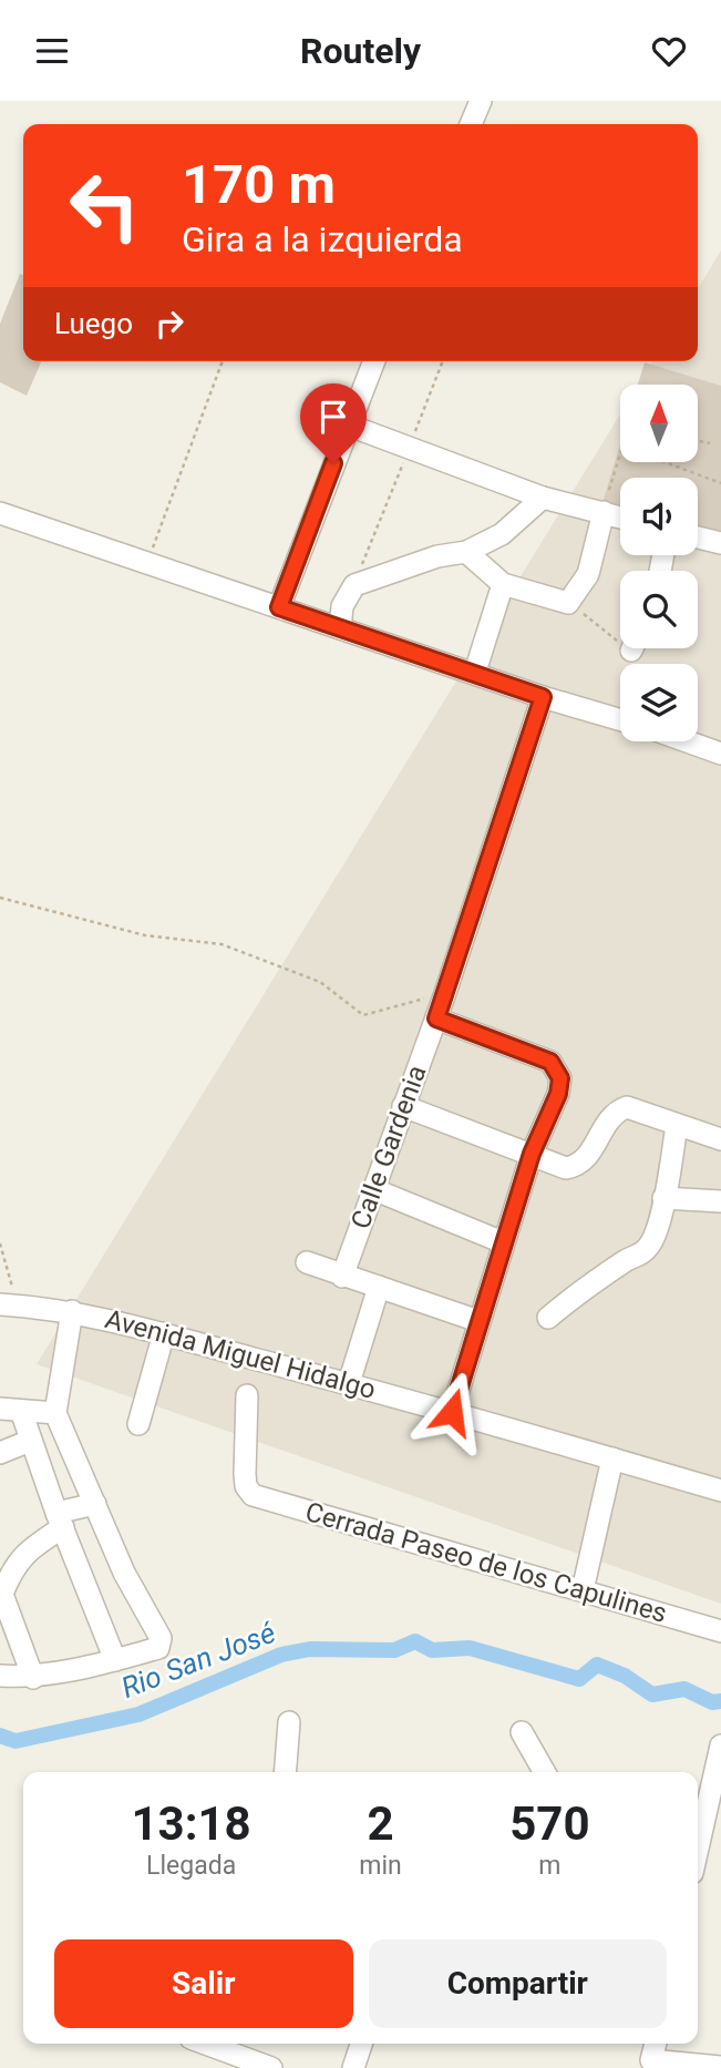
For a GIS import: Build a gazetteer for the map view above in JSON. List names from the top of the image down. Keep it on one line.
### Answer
{"streets":{"street":["Calle Gardenia","Avenida Miguel Hidalgo","Cerrada Paseo de los Capulines"]},"water":["Rio San José"],"north":"top","page":{"header":"Routely","turn":["170 m","Gira a la izquierda"],"then":"Luego","eta":["13:18","Llegada","2","min","570","m"],"buttons":["Salir","Compartir"]}}
